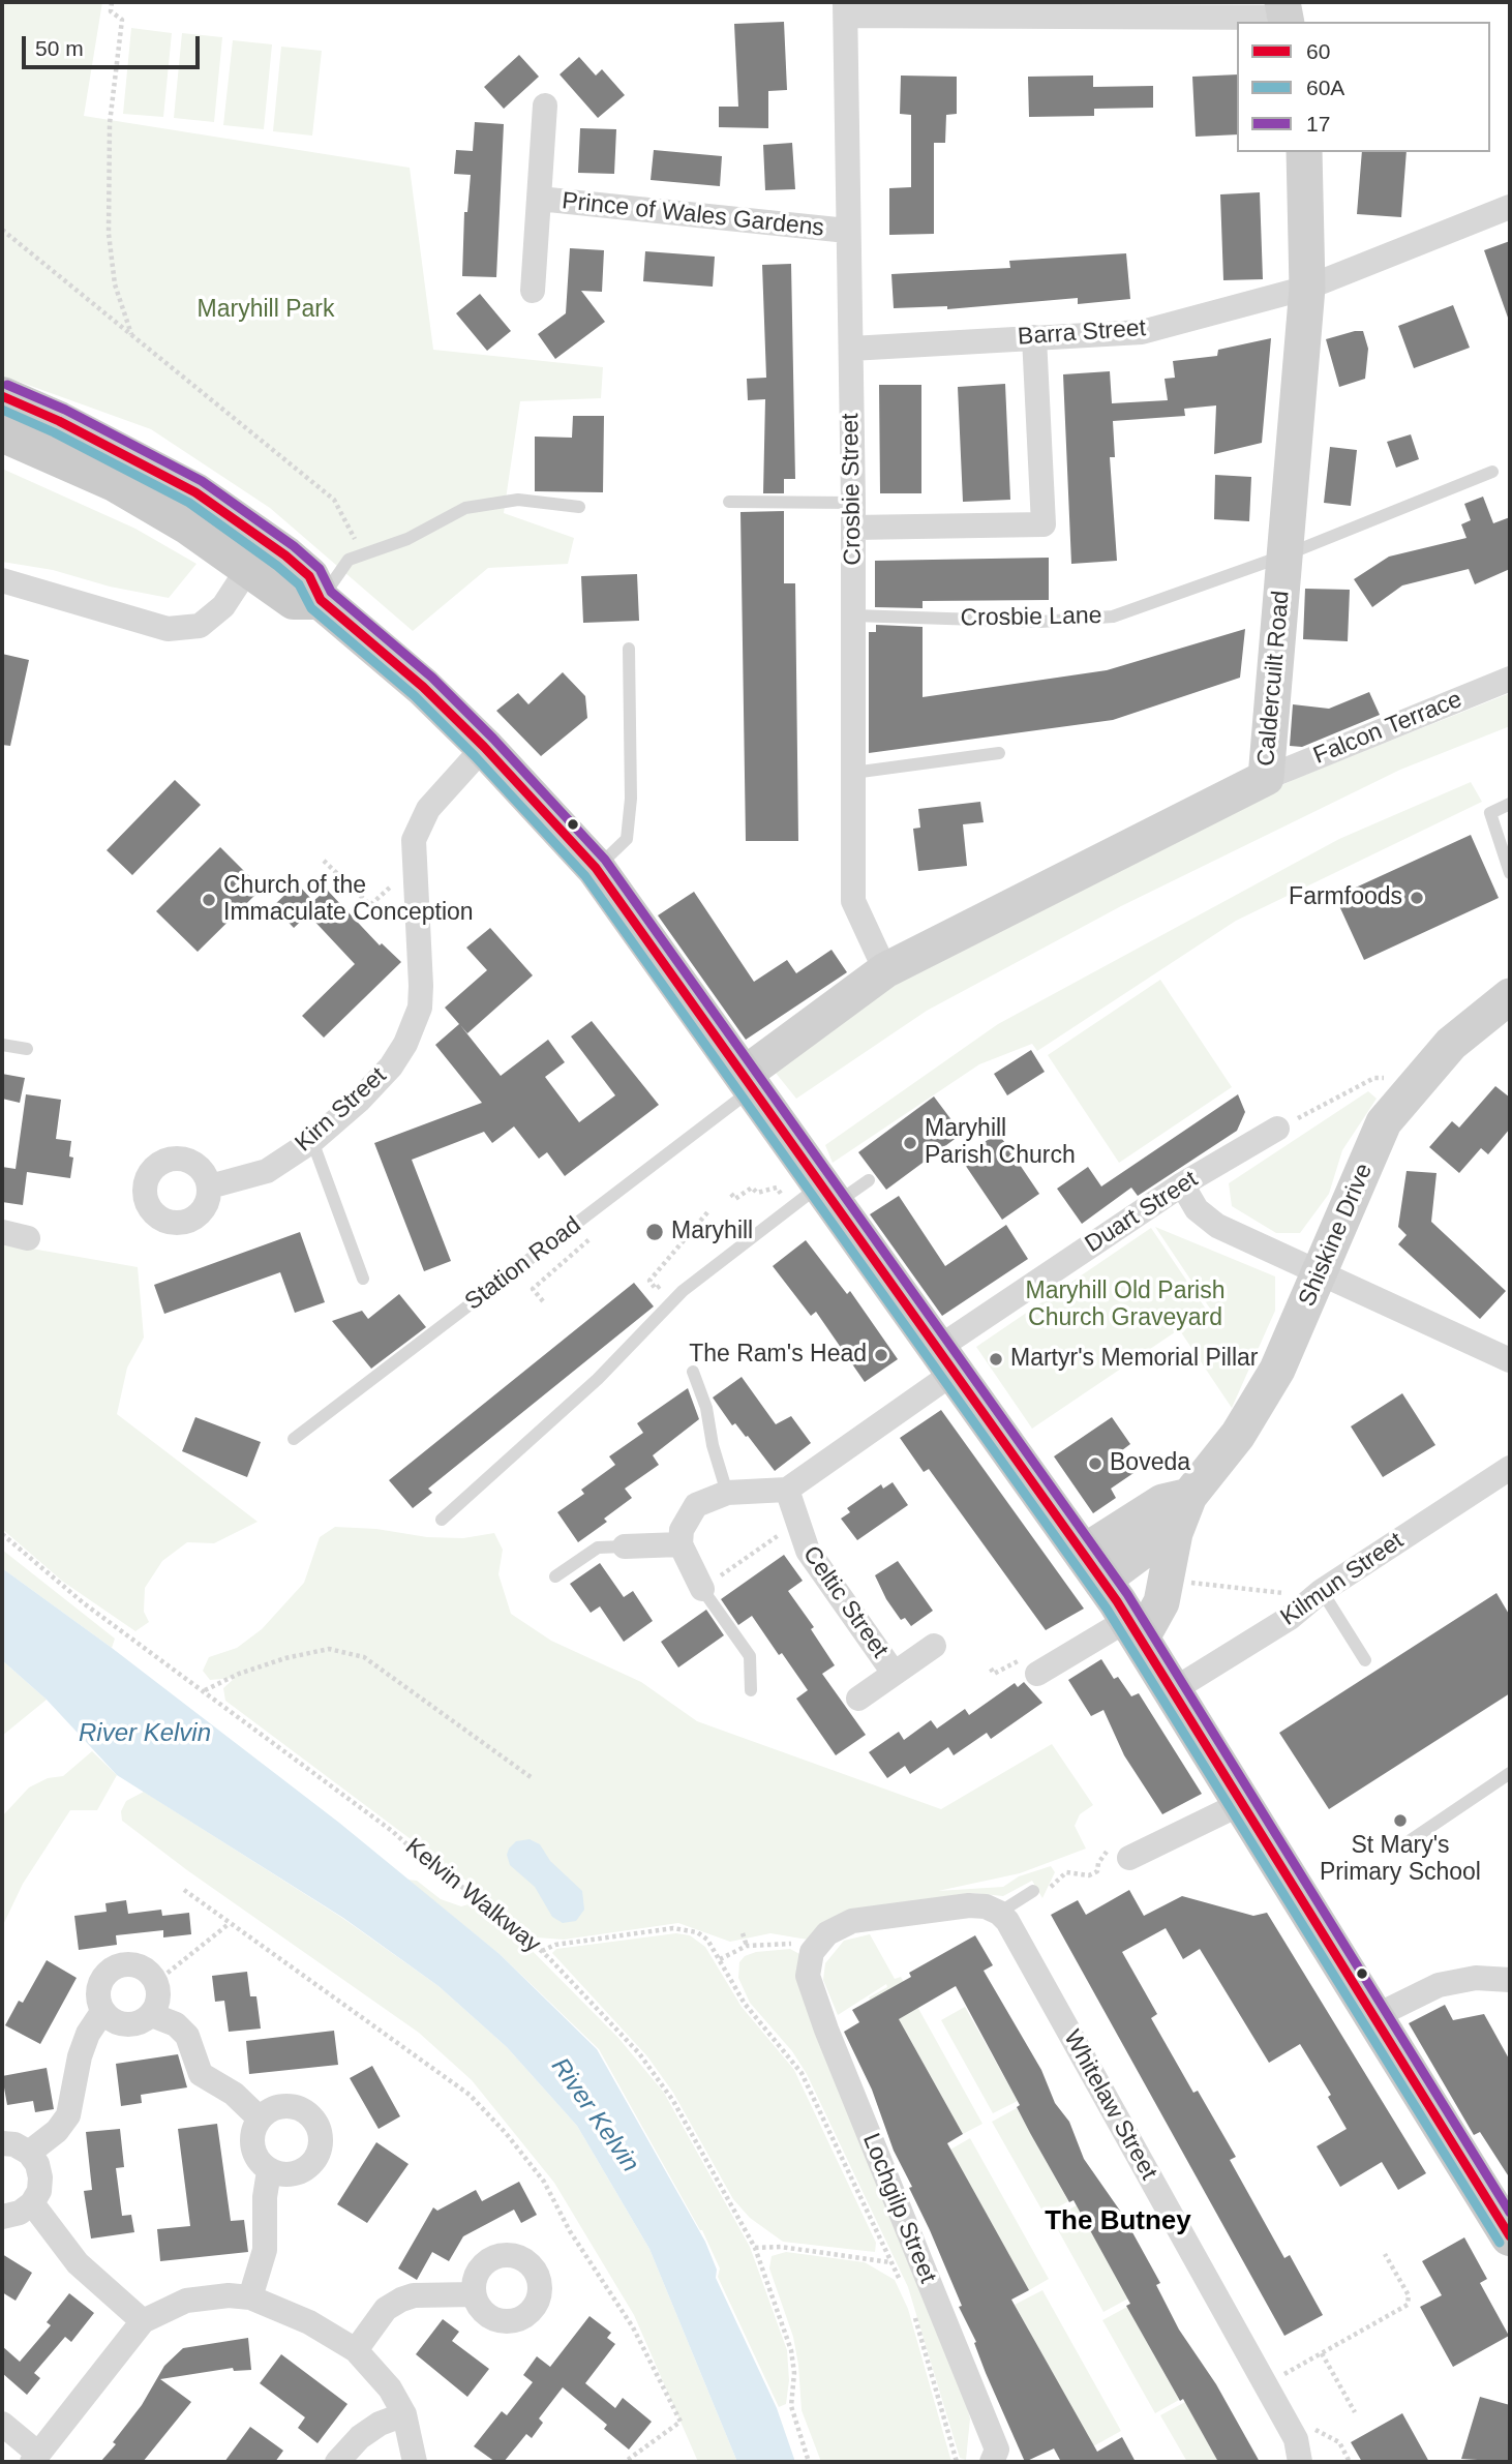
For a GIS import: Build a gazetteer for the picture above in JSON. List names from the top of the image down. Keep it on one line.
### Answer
{"streets":{"street":["Prince of Wales Gardens","Barra Street","Crosbie Street","Caldercuilt Road","Falcon Terrace","Kirn Street","Duart Street","Shiskine Drive","Kilmun Street","Celtic Street","Whitelaw Street","Lochgilp Street"],"lane":["Crosbie Lane","Station Road"],"path":["Kelvin Walkway"]},"crossings":[["Prince of Wales Gardens","Crosbie Street"],["Barra Street","Crosbie Street"],["Barra Street","Caldercuilt Road"],["Crosbie Street","Crosbie Lane"],["Crosbie Street","Caldercuilt Road"],["Crosbie Lane","Caldercuilt Road"],["Caldercuilt Road","Falcon Terrace"],["Caldercuilt Road","Station Road"]],"districts":["The Butney"],"water":["River Kelvin"],"parks":["Maryhill Park","Maryhill Old Parish Church Graveyard"],"places":["Farmfoods","Church of the Immaculate Conception","Maryhill Parish Church","Maryhill","The Ram's Head","Martyr's Memorial Pillar","Boveda","St Mary's Primary School"],"lines":["transit line 17","transit line 60","transit line 60A"],"legend":["60","60A","17"],"scale_bar":"50 m"}
